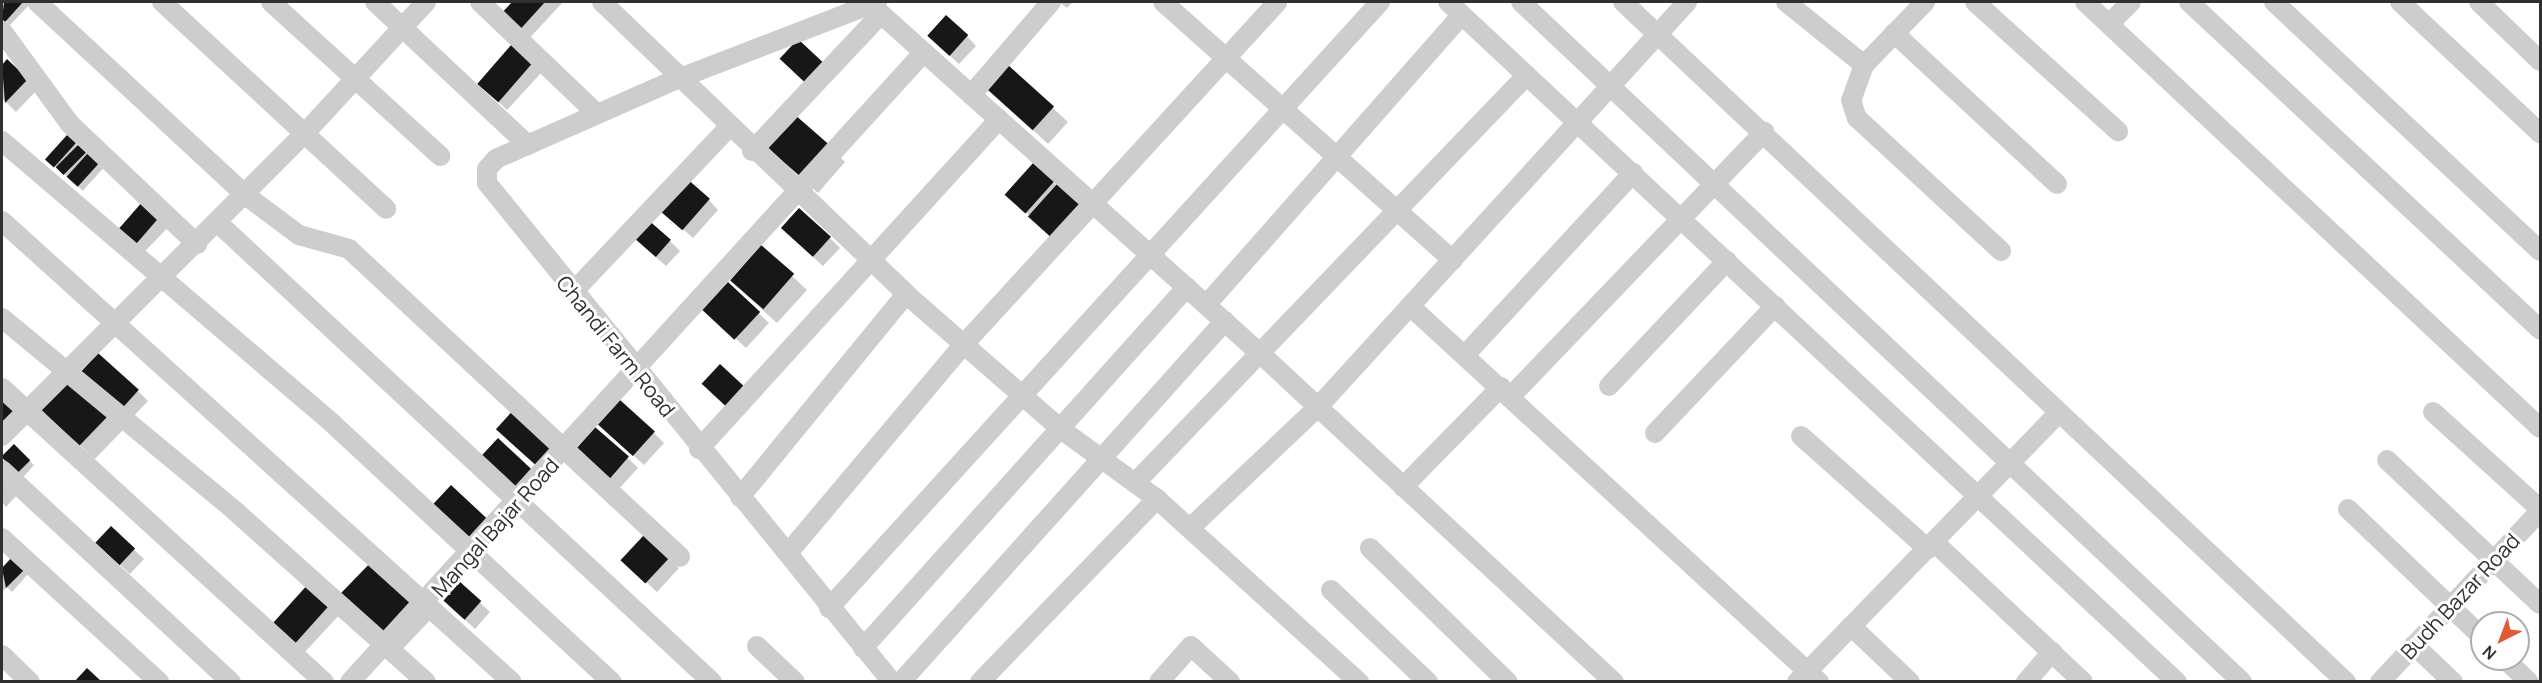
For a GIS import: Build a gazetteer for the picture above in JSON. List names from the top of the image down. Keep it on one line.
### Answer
{"streets":{"street":["Chandi Farm Road","Mangal Bajar Road","Budh Bazar Road"]},"crossings":[["Chandi Farm Road","Mangal Bajar Road"]],"north":"bottom left"}
